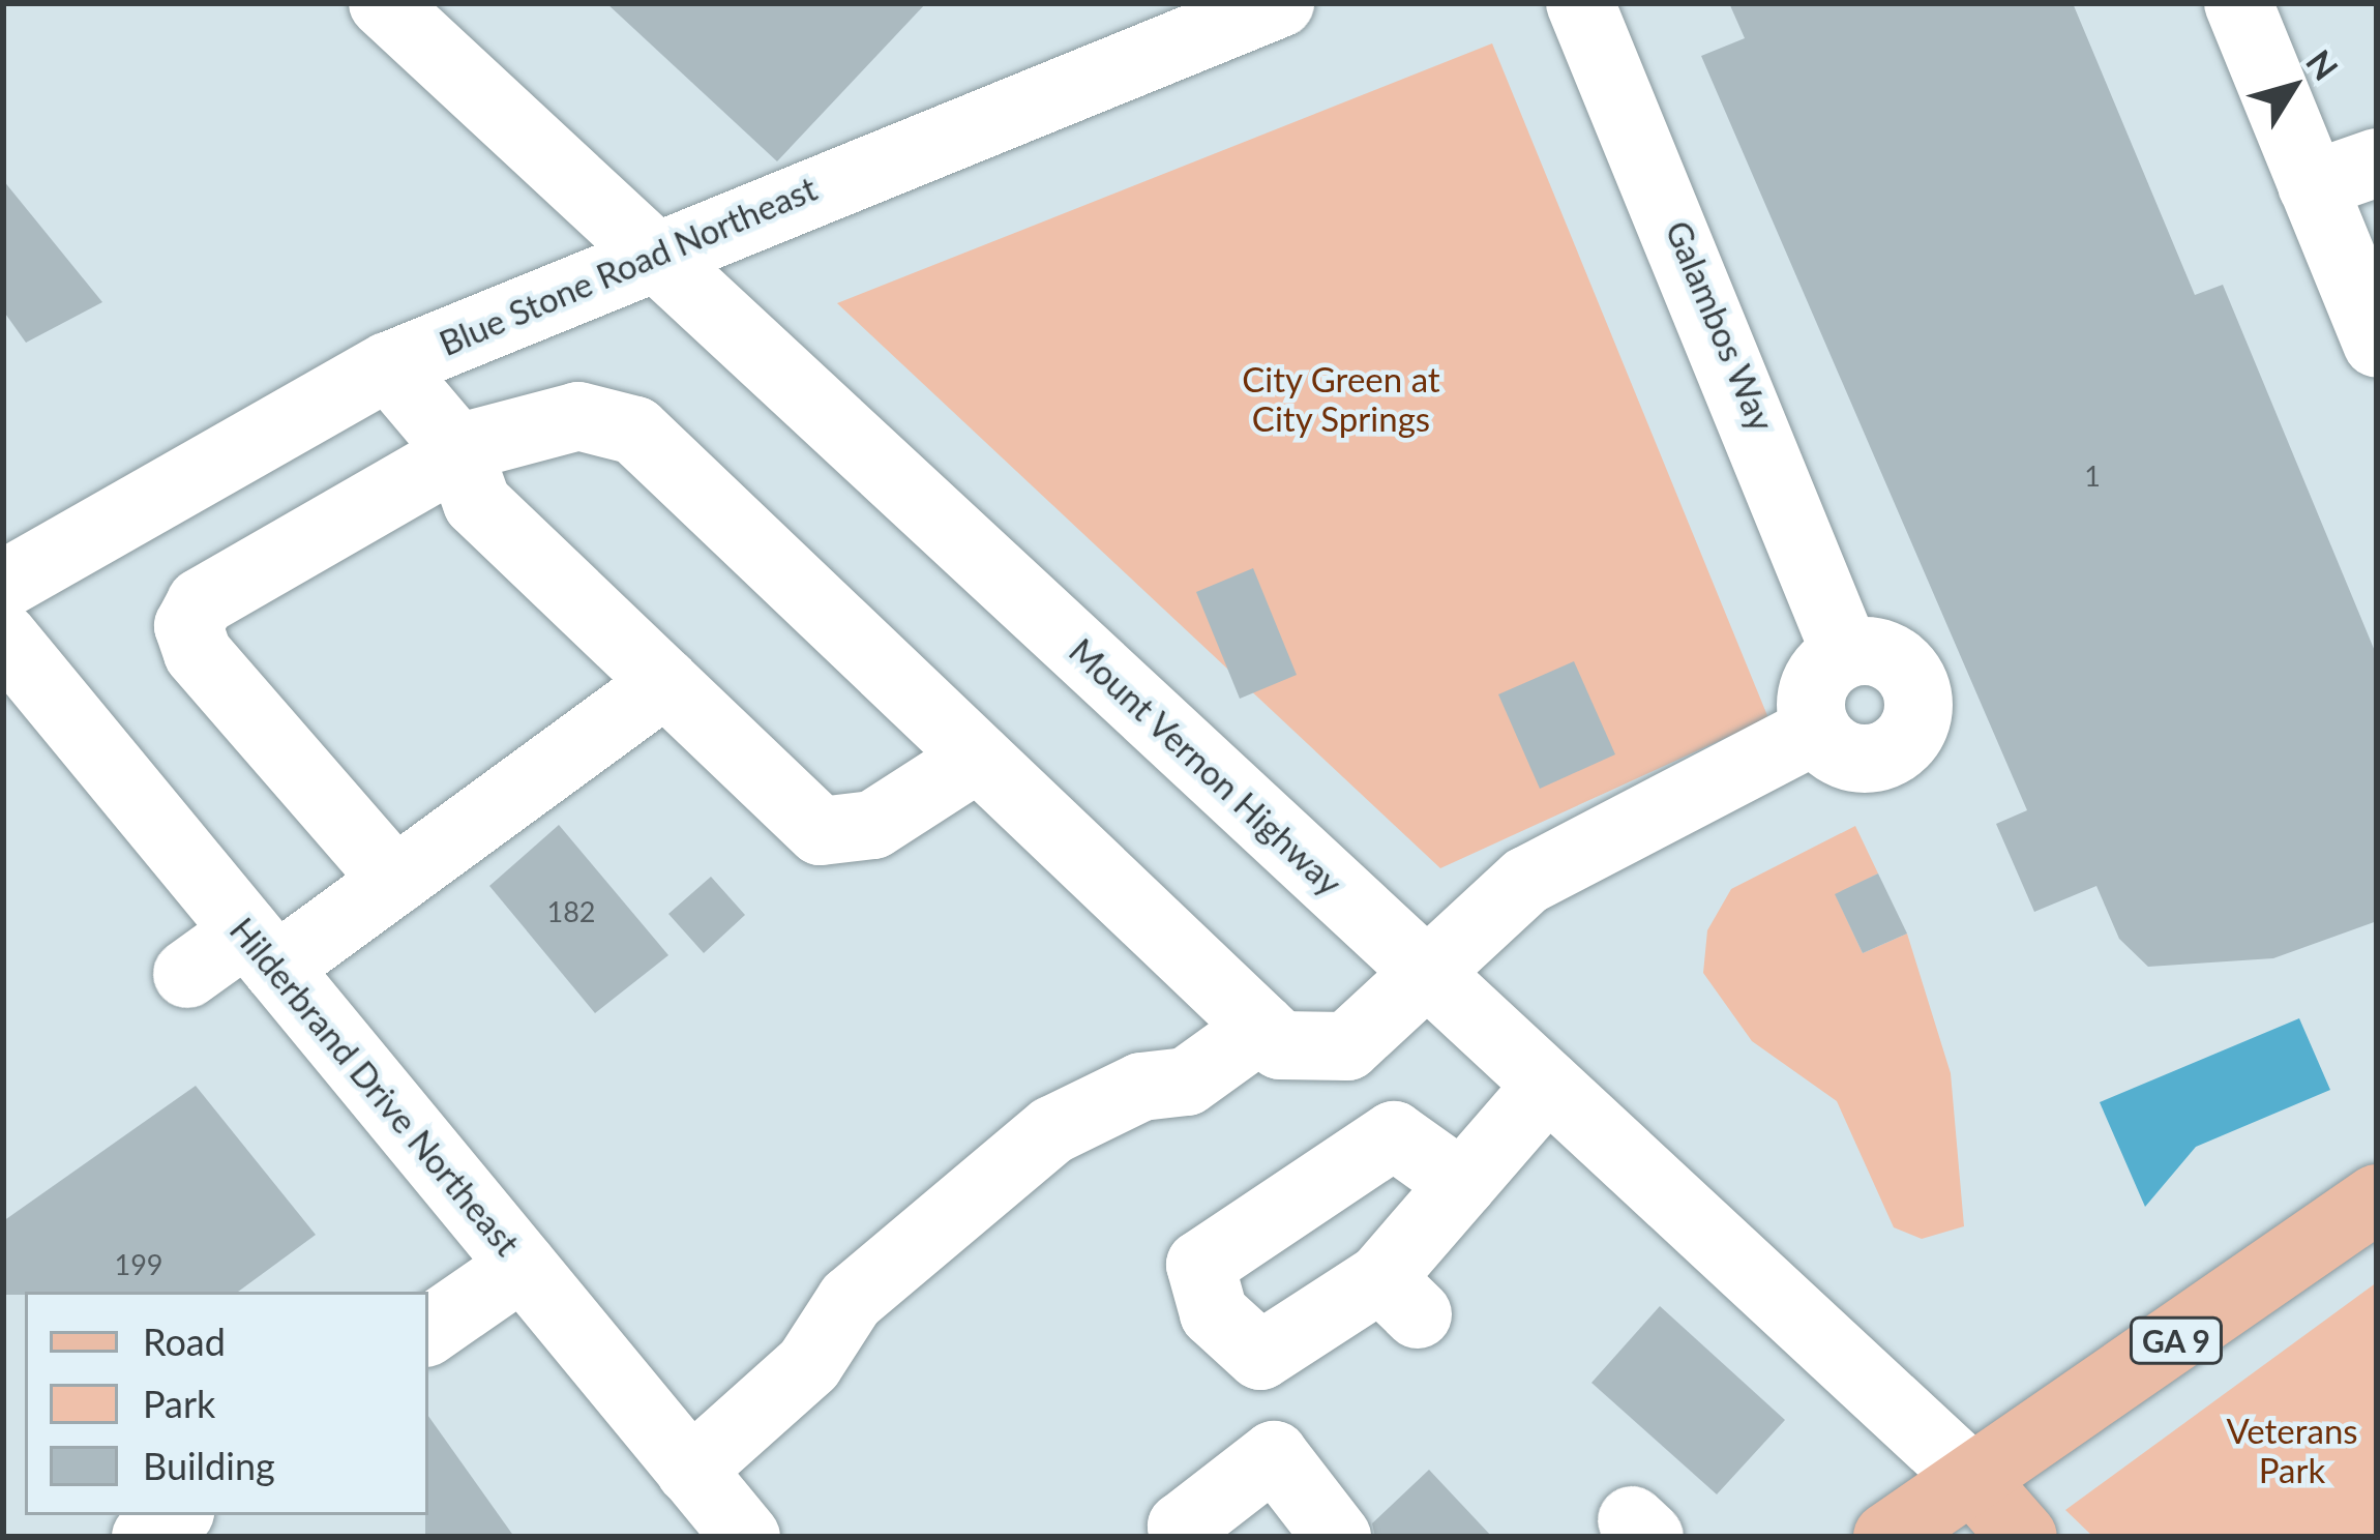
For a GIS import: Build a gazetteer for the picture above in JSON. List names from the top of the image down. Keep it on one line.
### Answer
{"streets":{"main road":["Mount Vernon Highway","GA 9"],"street":["Blue Stone Road Northeast","Galambos Way","Hilderbrand Drive Northeast"]},"crossings":[["Blue Stone Road Northeast","Mount Vernon Highway"],["Mount Vernon Highway","GA 9"]],"parks":["City Green at City Springs","Veterans Park"],"house_numbers":["1","182","199"],"legend":["Road","Park","Building"],"north":"top right"}
